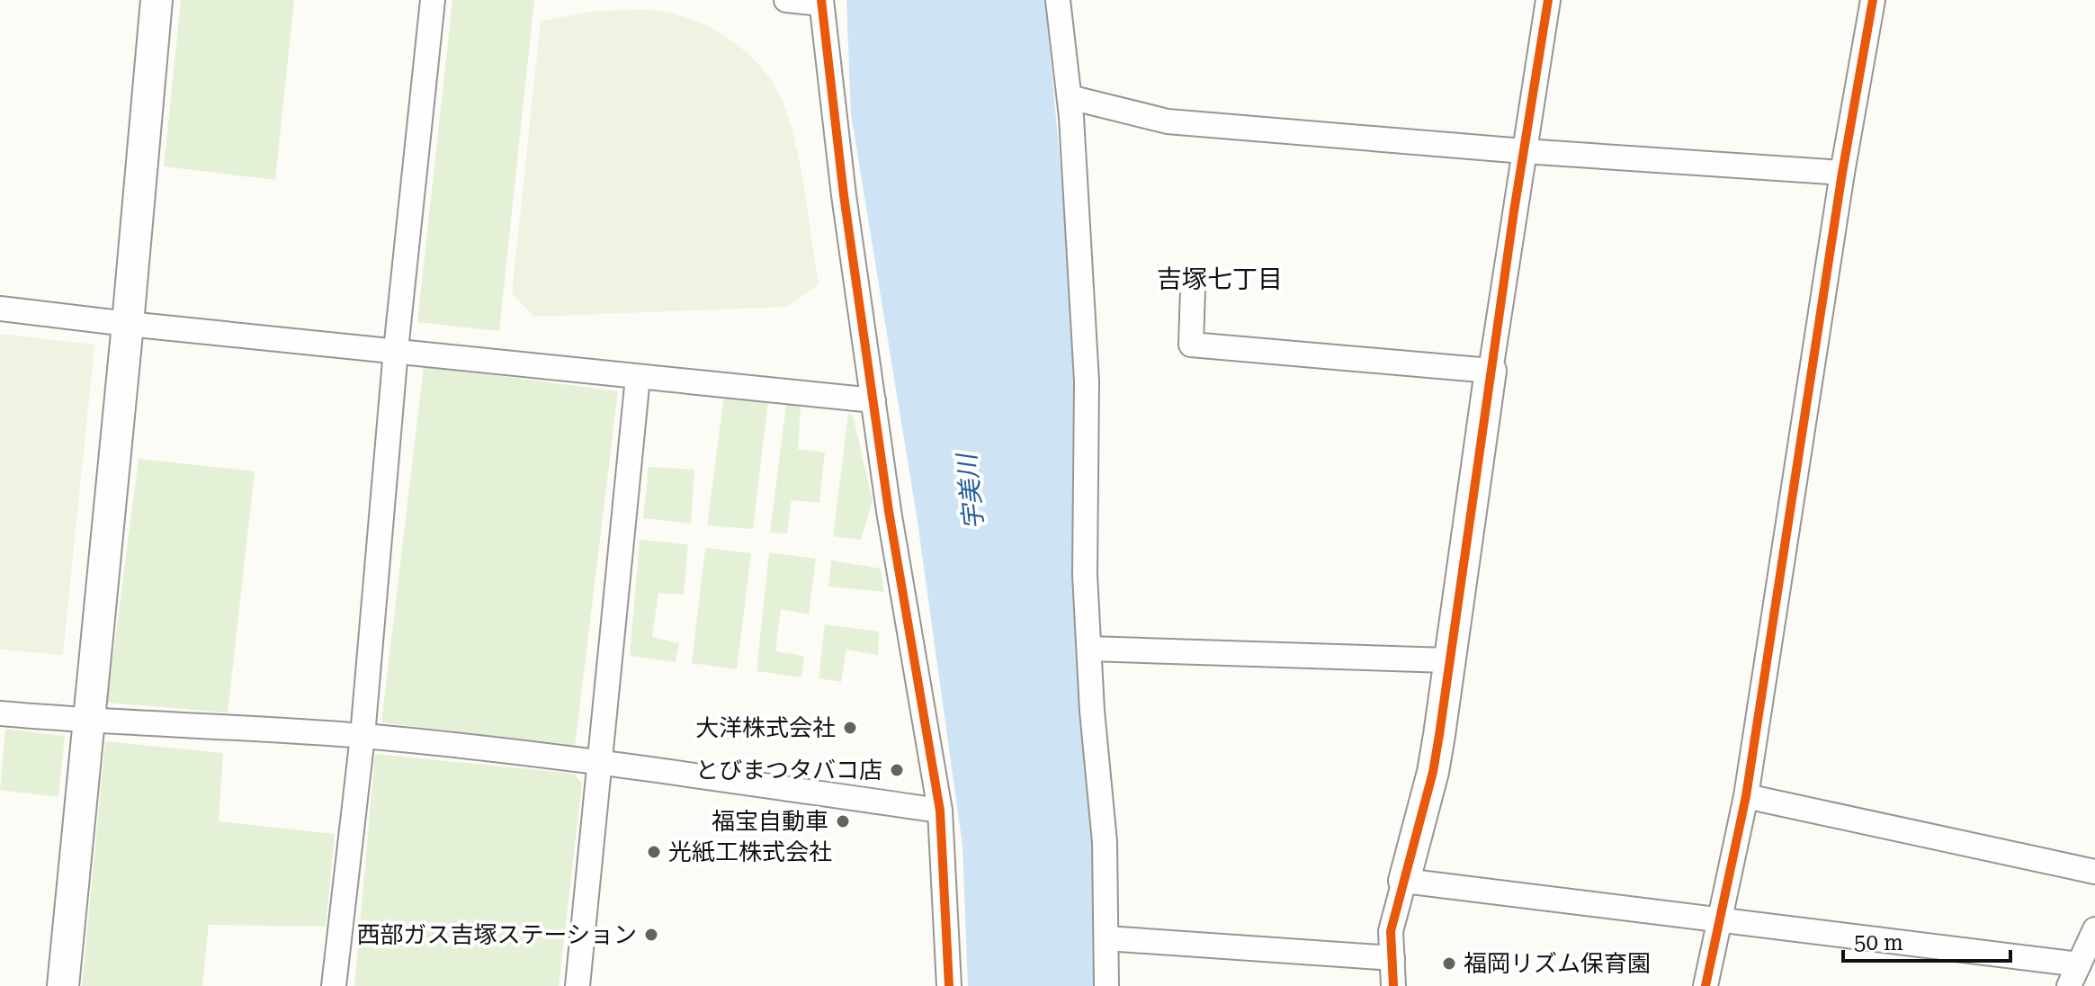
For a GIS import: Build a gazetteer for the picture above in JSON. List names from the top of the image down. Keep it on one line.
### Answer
{"districts":["吉塚七丁目"],"water":["宇美川"],"places":["大洋株式会社","とびまつタバコ店","福宝自動車","光紙工株式会社","西部ガス吉塚ステーション","福岡リズム保育園"],"scale_bar":"50 m"}
